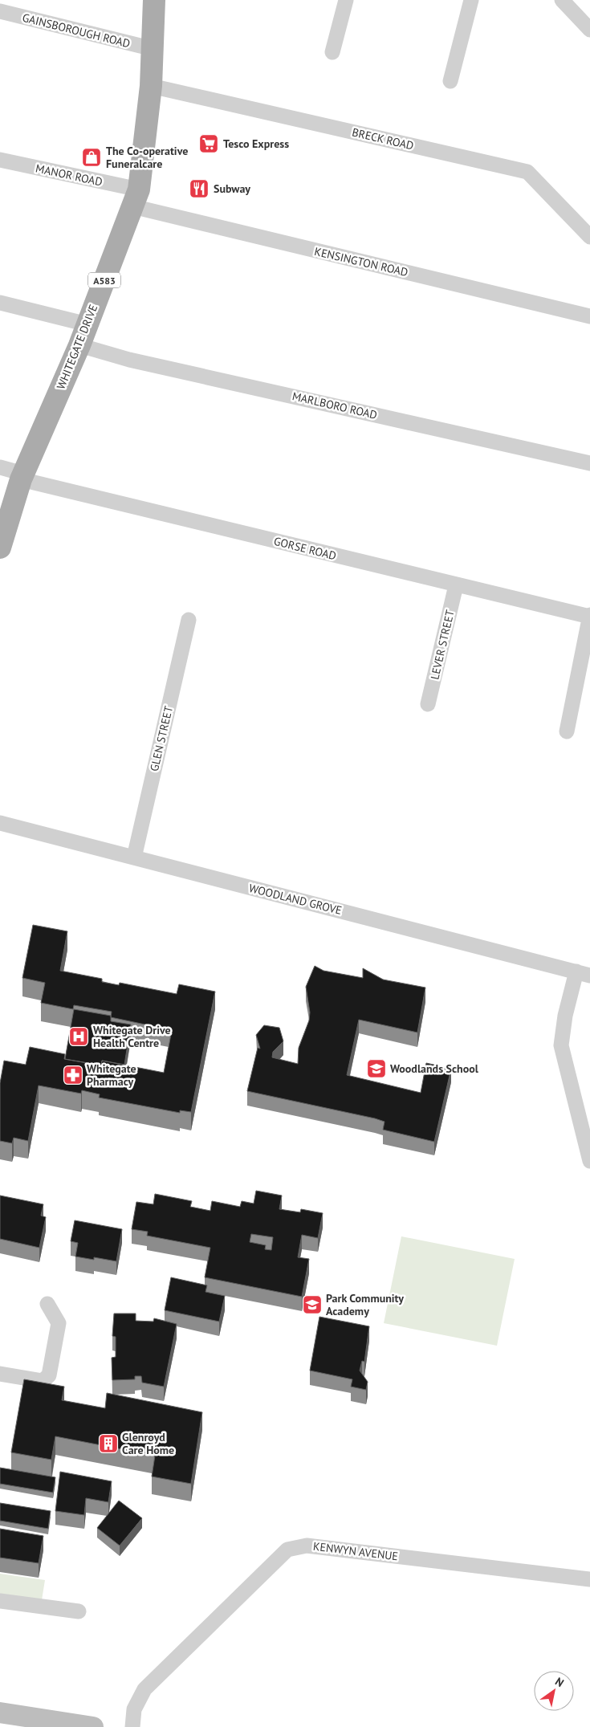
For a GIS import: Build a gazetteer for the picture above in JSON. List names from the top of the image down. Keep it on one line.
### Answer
{"streets":{"main road":["A583","WHITEGATE DRIVE"],"street":["GAINSBOROUGH ROAD","BRECK ROAD","MANOR ROAD","KENSINGTON ROAD","MARLBORO ROAD","GORSE ROAD","LEVER STREET","GLEN STREET","WOODLAND GROVE","KENWYN AVENUE"]},"crossings":[["GAINSBOROUGH ROAD","WHITEGATE DRIVE"],["BRECK ROAD","WHITEGATE DRIVE"],["MANOR ROAD","KENSINGTON ROAD"],["MANOR ROAD","WHITEGATE DRIVE"],["KENSINGTON ROAD","WHITEGATE DRIVE"],["WHITEGATE DRIVE","MARLBORO ROAD"],["WHITEGATE DRIVE","GORSE ROAD"],["GORSE ROAD","LEVER STREET"],["GLEN STREET","WOODLAND GROVE"]],"places":{"supermarket":["Tesco Express"],"shop":["The Co-operative Funeralcare"],"restaurant":["Subway"],"hospital":["Whitegate Drive Health Centre"],"school or university":["Woodlands School","Park Community Academy"],"pharmacy":["Whitegate Pharmacy"],"building":["Glenroyd Care Home"]},"north":"top right"}
